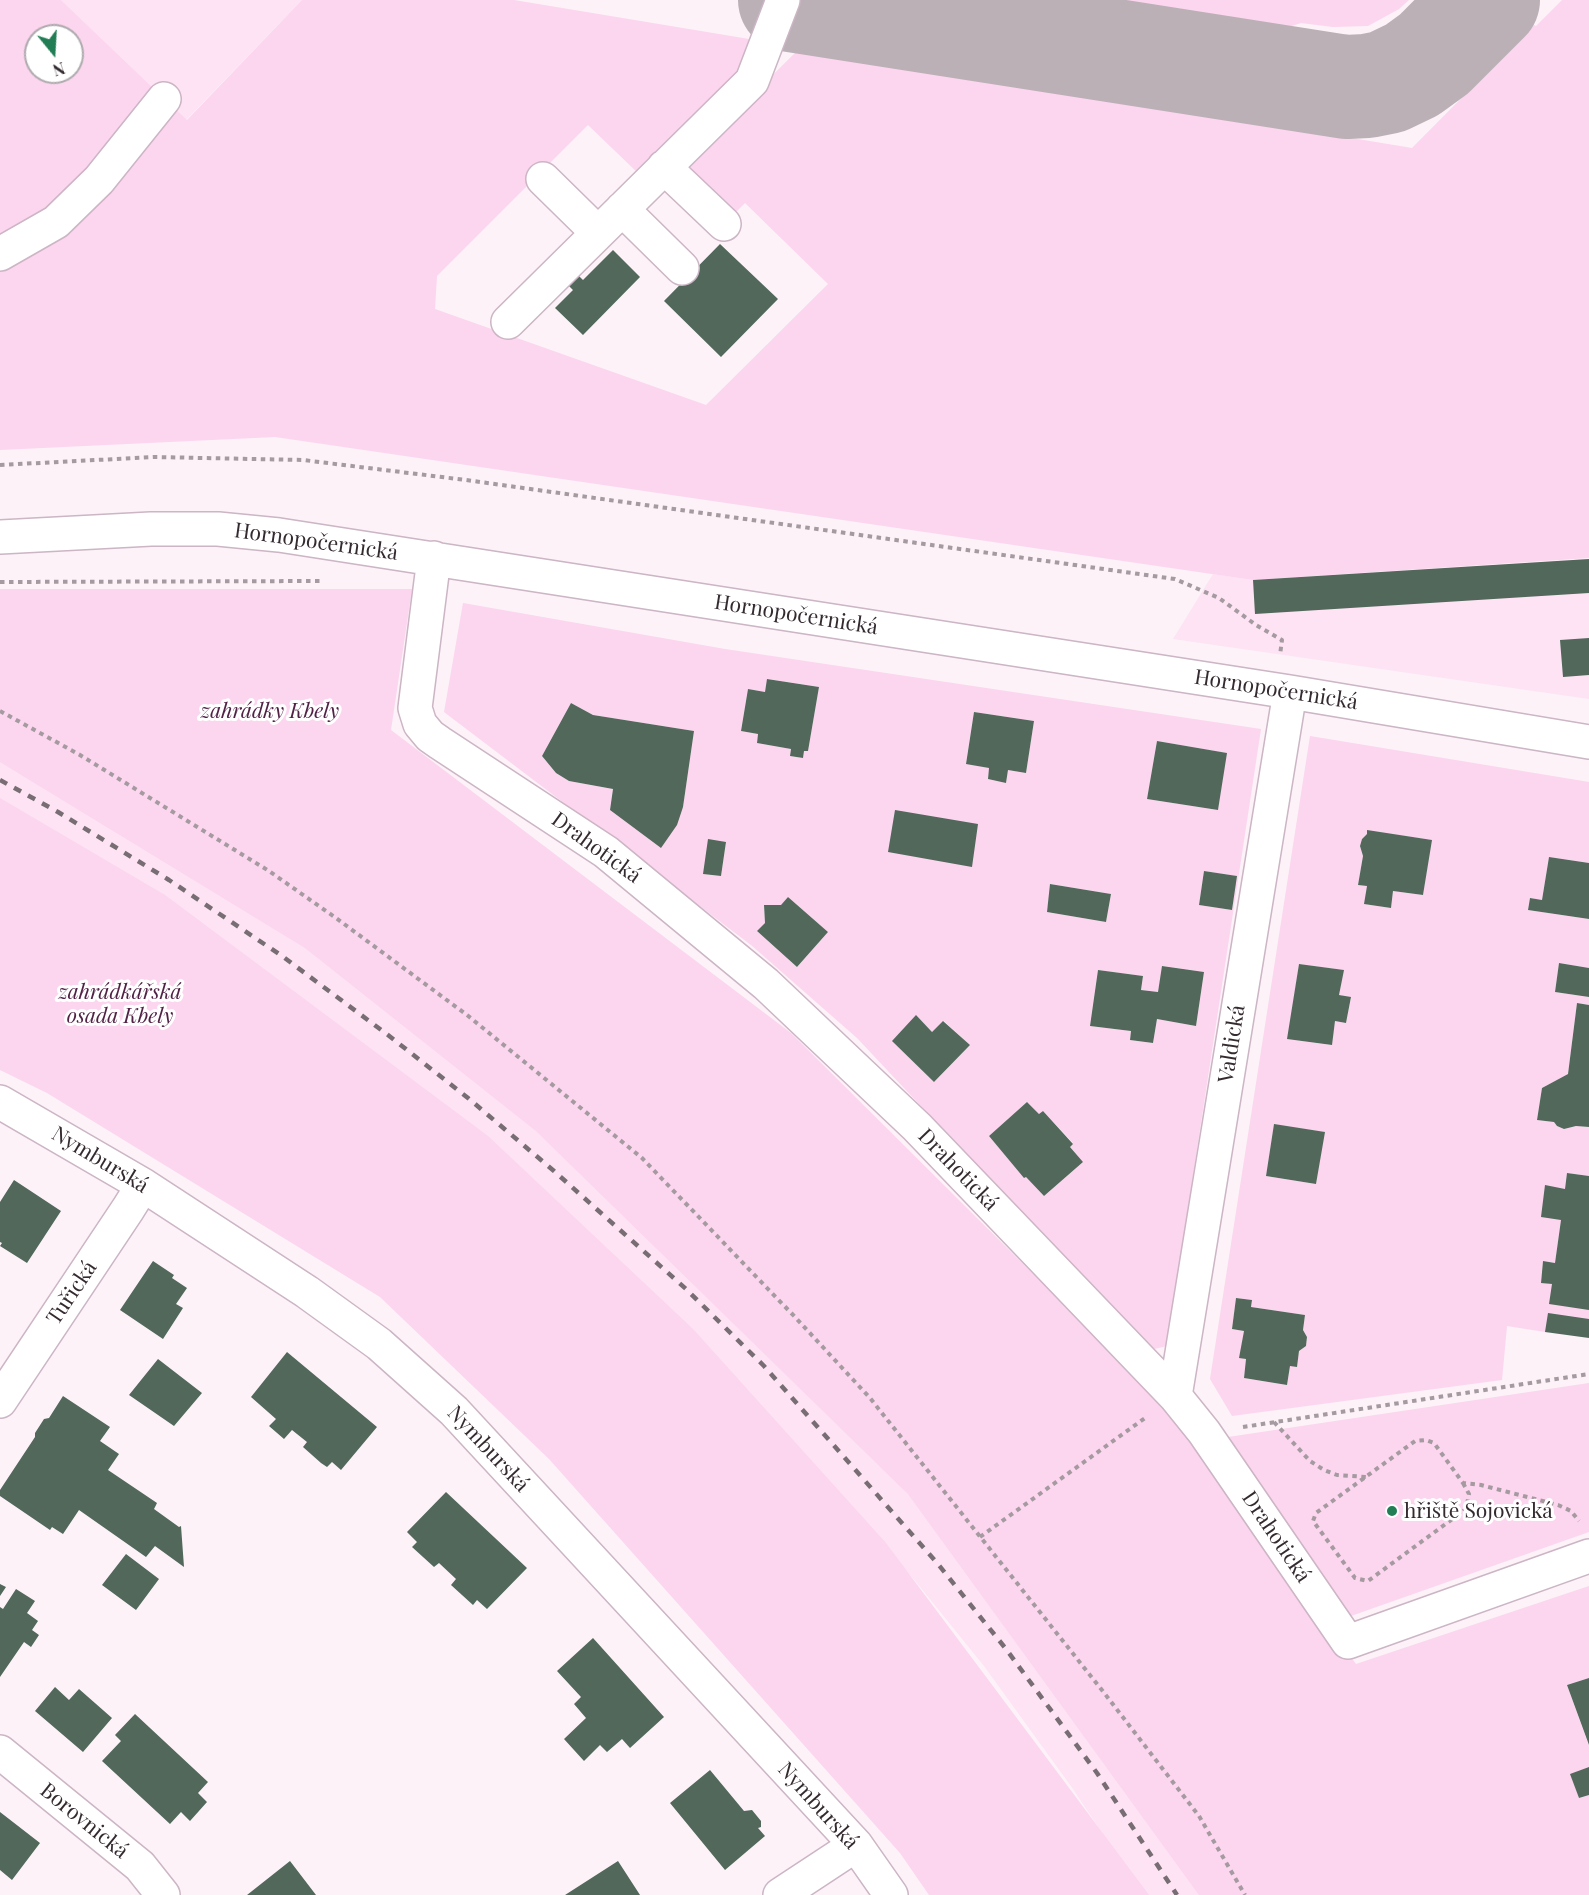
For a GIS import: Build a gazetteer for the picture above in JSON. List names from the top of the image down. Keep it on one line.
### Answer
{"streets":{"street":["Hornopočernická","Drahotická","Valdická","Nymburská","Tuřická","Borovnická"]},"crossings":[["Hornopočernická","Drahotická"],["Hornopočernická","Valdická"],["Drahotická","Valdická"],["Nymburská","Tuřická"]],"parks":["zahrádky Kbely","zahrádkářská osada Kbely"],"places":["hřiště Sojovická"],"north":"bottom"}
